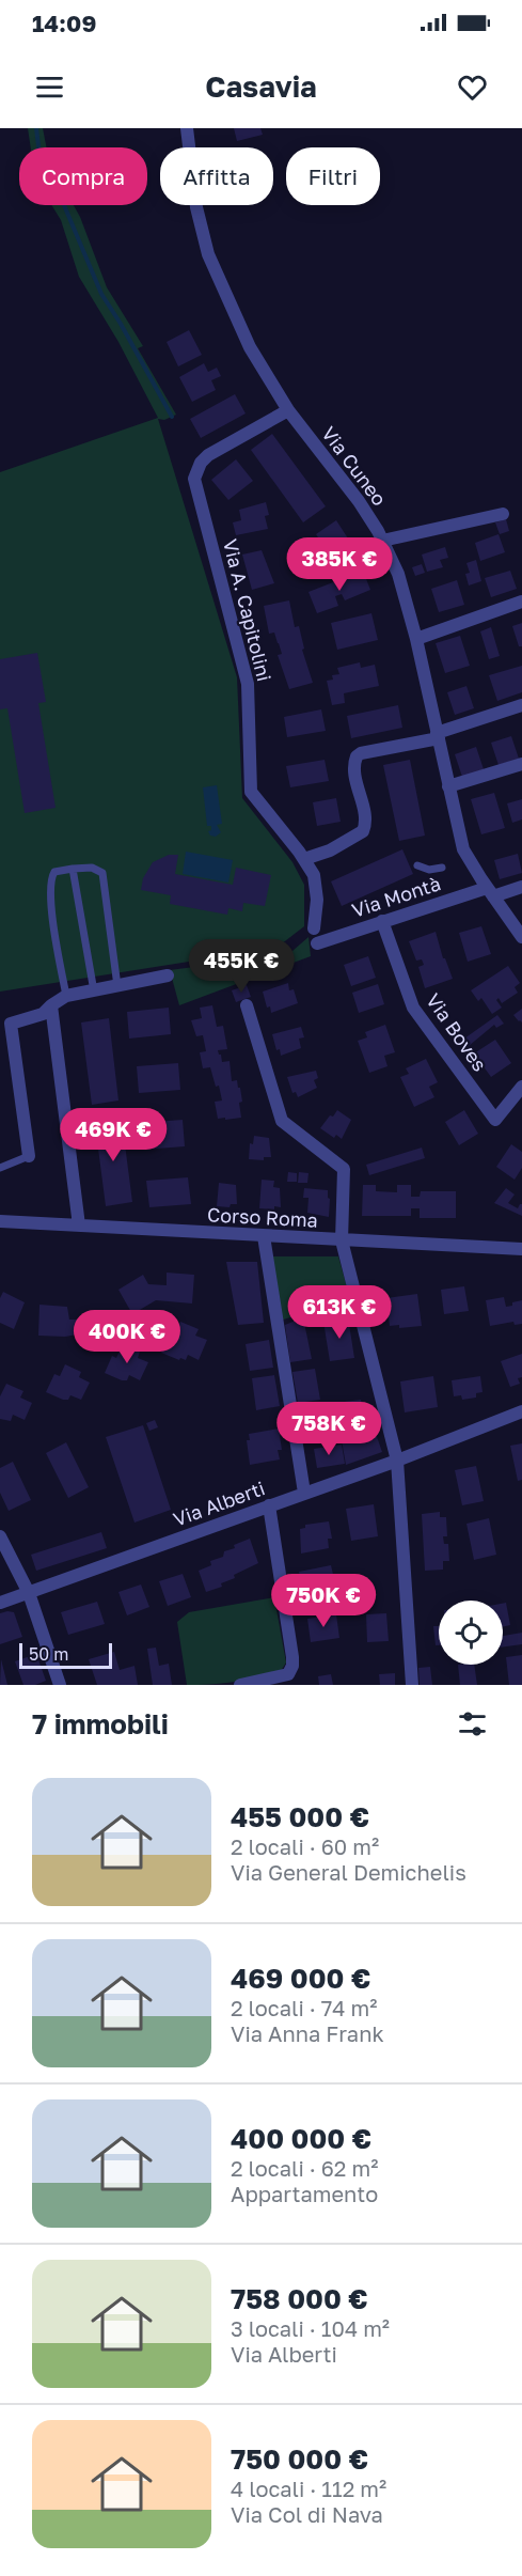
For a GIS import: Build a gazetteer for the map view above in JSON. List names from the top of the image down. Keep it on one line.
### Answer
{"streets":{"street":["Via Cuneo","Via A. Capitolini","Via Montà","Via Boves","Corso Roma","Via Alberti"]},"crossings":[["Via Cuneo","Via A. Capitolini"],["Via Cuneo","Via Montà"],["Via Montà","Via Boves"]],"scale_bar":"50 m","page":{"status":"14:09","header":"Casavia","chip":["Compra","Affitta","Filtri"],"price":["385K €","455K €","469K €","613K €","400K €","758K €","750K €"],"scale":"50 m","heading":"7 immobili","list":[{"name":"455 000 €","note":"2 locali · 60 m² · Via General Demichelis"},{"name":"469 000 €","note":"2 locali · 74 m² · Via Anna Frank"},{"name":"400 000 €","note":"2 locali · 62 m² · Appartamento"},{"name":"758 000 €","note":"3 locali · 104 m² · Via Alberti"},{"name":"750 000 €","note":"4 locali · 112 m² · Via Col di Nava"}]}}
